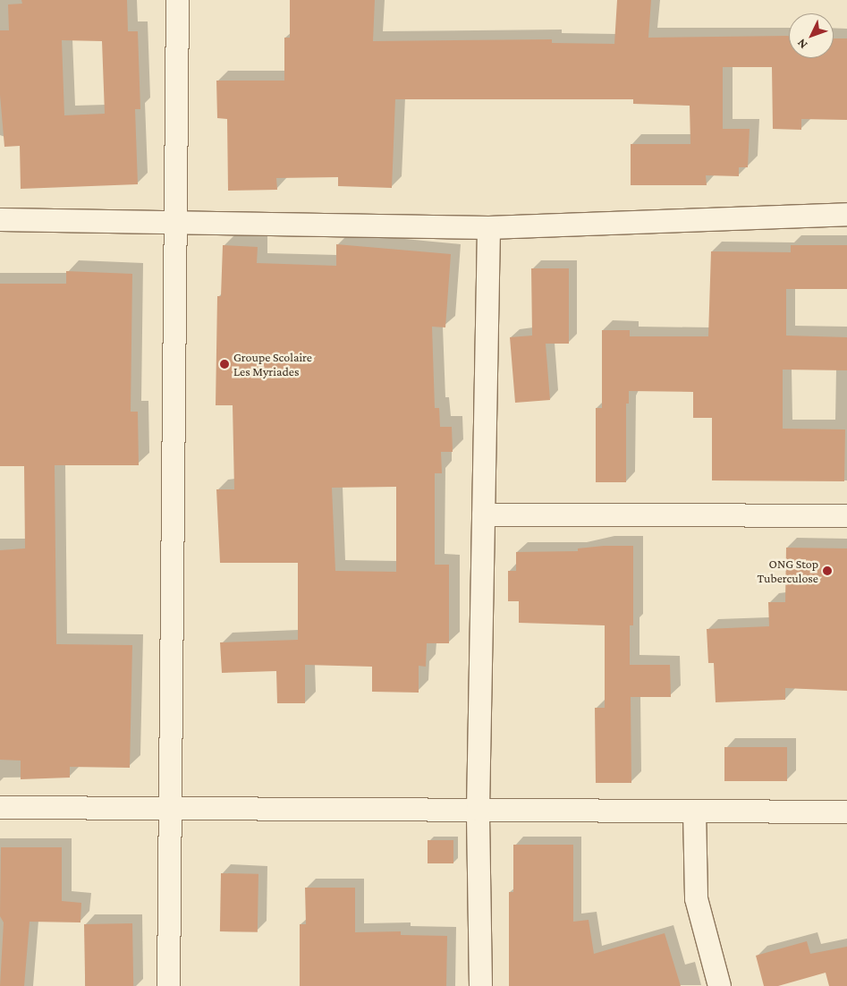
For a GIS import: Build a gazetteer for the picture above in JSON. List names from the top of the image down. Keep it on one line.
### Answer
{"places":["Groupe Scolaire Les Myriades","ONG Stop Tuberculose"],"north":"bottom left"}
